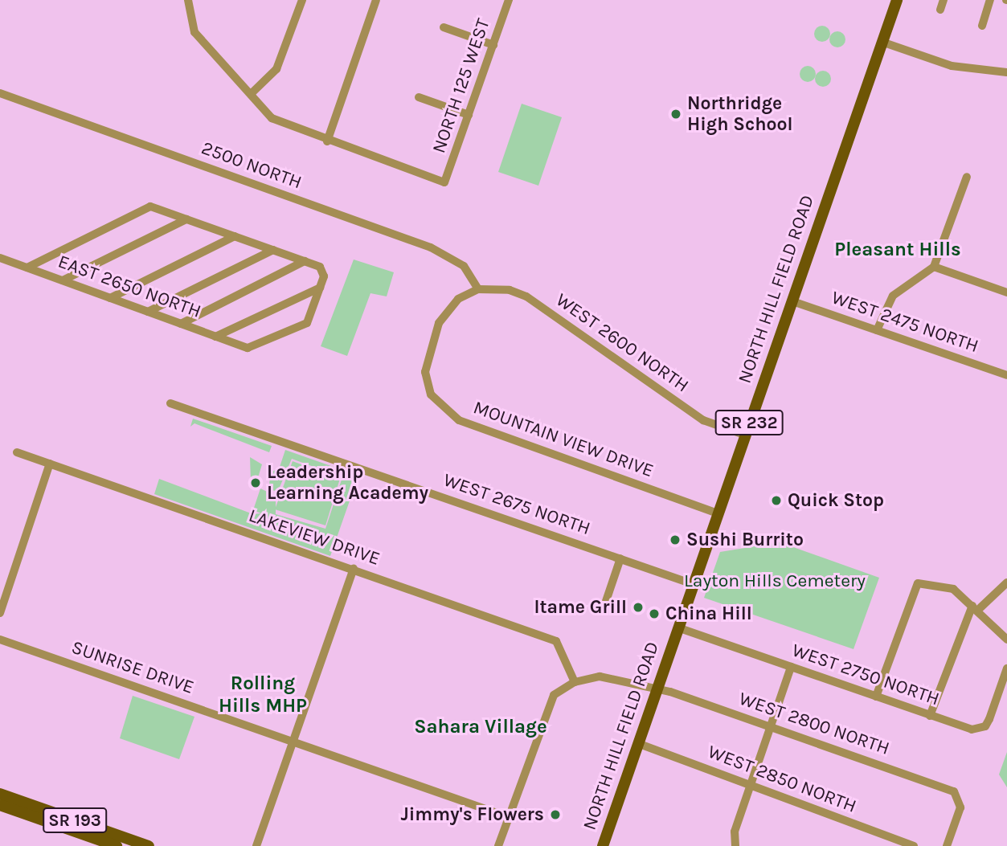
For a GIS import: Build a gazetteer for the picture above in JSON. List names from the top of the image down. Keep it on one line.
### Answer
{"streets":{"main road":["NORTH HILL FIELD ROAD","SR 232","SR 193"],"street":["NORTH 125 WEST","2500 NORTH","EAST 2650 NORTH","WEST 2475 NORTH","WEST 2600 NORTH","MOUNTAIN VIEW DRIVE","WEST 2675 NORTH","LAKEVIEW DRIVE","SUNRISE DRIVE","WEST 2750 NORTH","WEST 2800 NORTH","WEST 2850 NORTH"]},"crossings":[["2500 NORTH","WEST 2600 NORTH"],["2500 NORTH","MOUNTAIN VIEW DRIVE"],["NORTH HILL FIELD ROAD","WEST 2475 NORTH"],["NORTH HILL FIELD ROAD","WEST 2600 NORTH"],["NORTH HILL FIELD ROAD","MOUNTAIN VIEW DRIVE"],["NORTH HILL FIELD ROAD","WEST 2675 NORTH"],["NORTH HILL FIELD ROAD","WEST 2750 NORTH"],["NORTH HILL FIELD ROAD","WEST 2800 NORTH"],["NORTH HILL FIELD ROAD","WEST 2850 NORTH"],["WEST 2600 NORTH","MOUNTAIN VIEW DRIVE"],["LAKEVIEW DRIVE","WEST 2800 NORTH"]],"districts":["Pleasant Hills","Rolling Hills MHP","Sahara Village"],"parks":["Layton Hills Cemetery"],"places":["Northridge High School","Leadership Learning Academy","Quick Stop","Sushi Burrito","Itame Grill","China Hill","Jimmy's Flowers"]}
